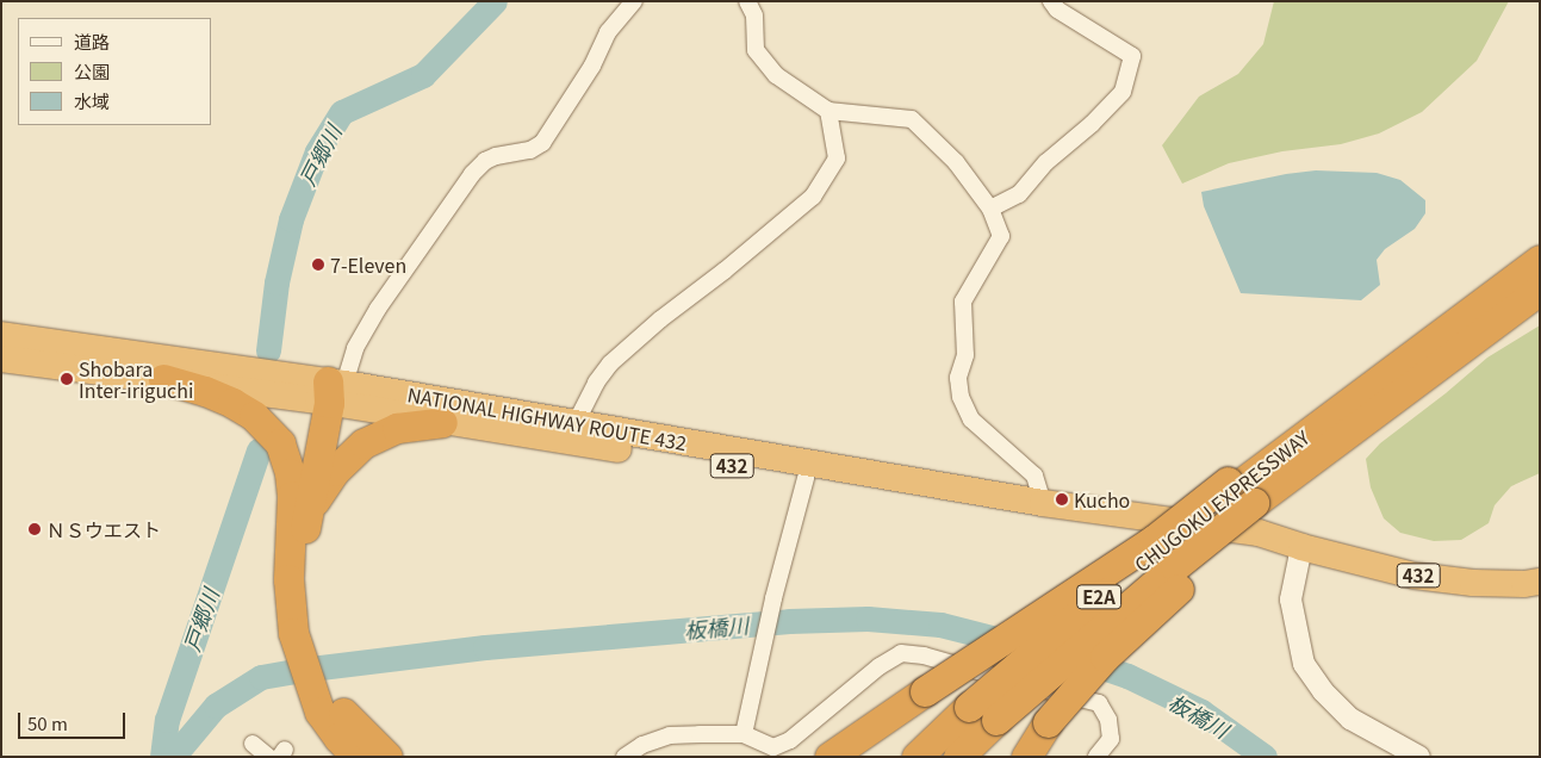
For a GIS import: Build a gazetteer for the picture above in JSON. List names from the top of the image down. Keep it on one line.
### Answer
{"streets":{"highway":["NATIONAL HIGHWAY ROUTE 432","432","CHUGOKU EXPRESSWAY","E2A"]},"water":["戸郷川","板橋川"],"places":["7-Eleven","Shobara Inter-iriguchi","Kucho","ＮＳウエスト"],"legend":["道路","公園","水域"],"scale_bar":"50 m"}
